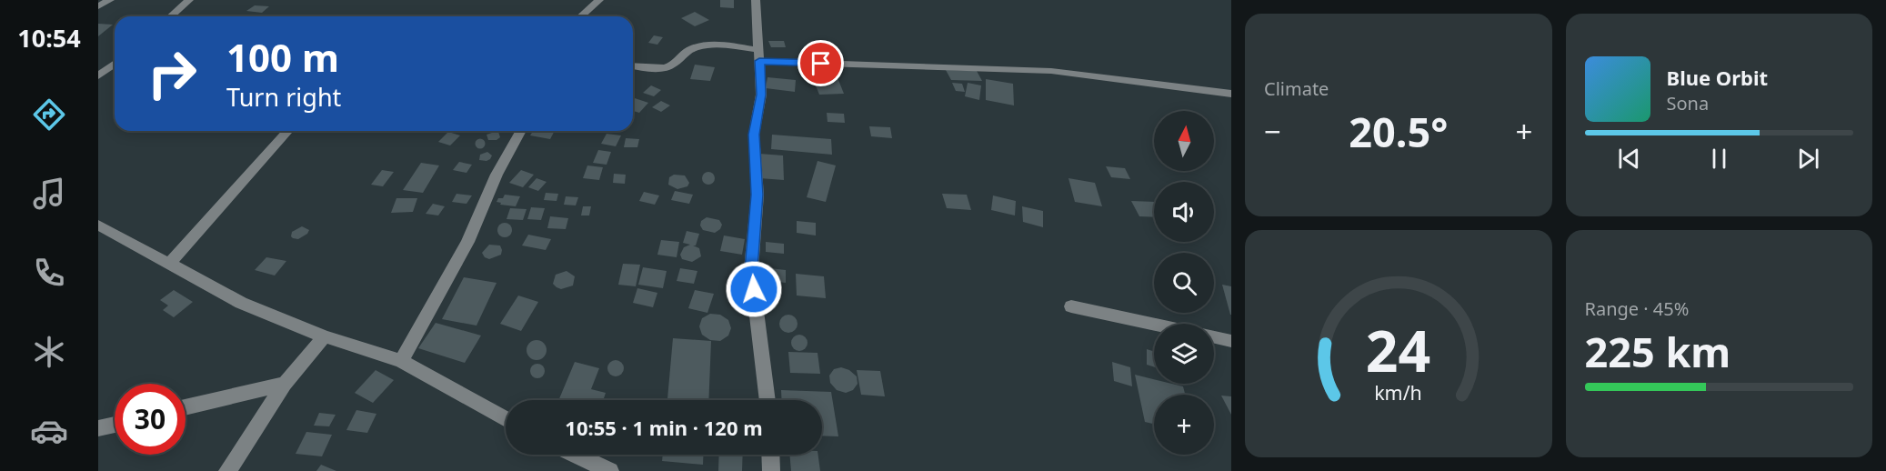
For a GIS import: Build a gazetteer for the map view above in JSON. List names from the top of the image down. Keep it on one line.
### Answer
{"north":"top","page":{"tabs":"10:54","tile":["Climate",["Range · 45%","225 km"]],"turn":["100 m","Turn right"],"song":["Blue Orbit","Sona"],"heat":["−","20.5°","+"],"map_buttons":"+","limit":"30","trip":"10:55 · 1 min · 120 m","gauge":["24","km/h"]}}
